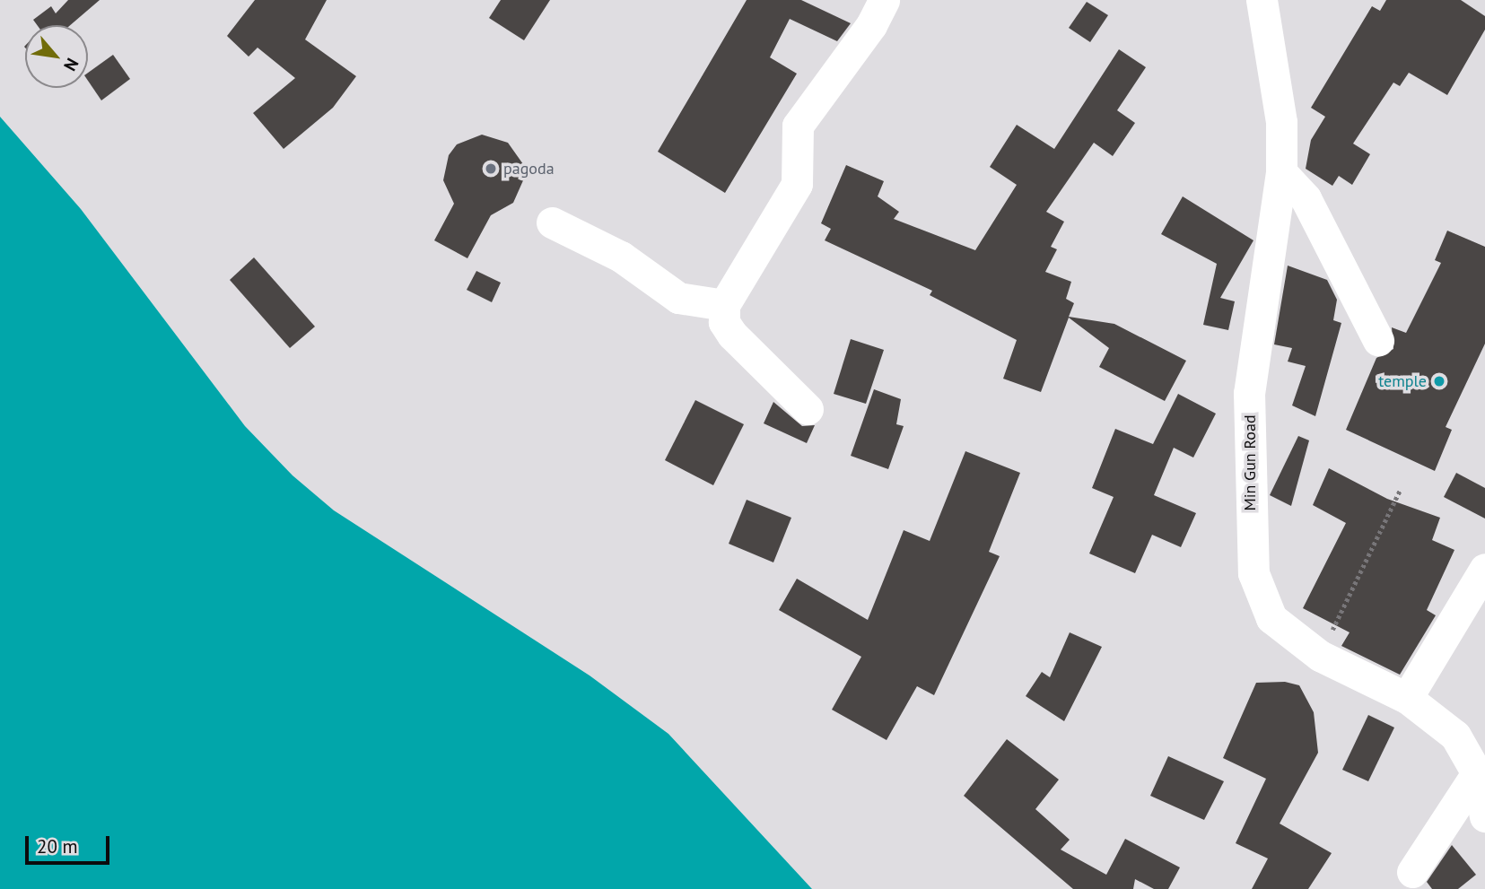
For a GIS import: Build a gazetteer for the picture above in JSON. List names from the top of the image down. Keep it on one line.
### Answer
{"streets":{"street":["Min Gun Road"]},"places":["pagoda","temple"],"scale_bar":"20 m","north":"bottom right"}
